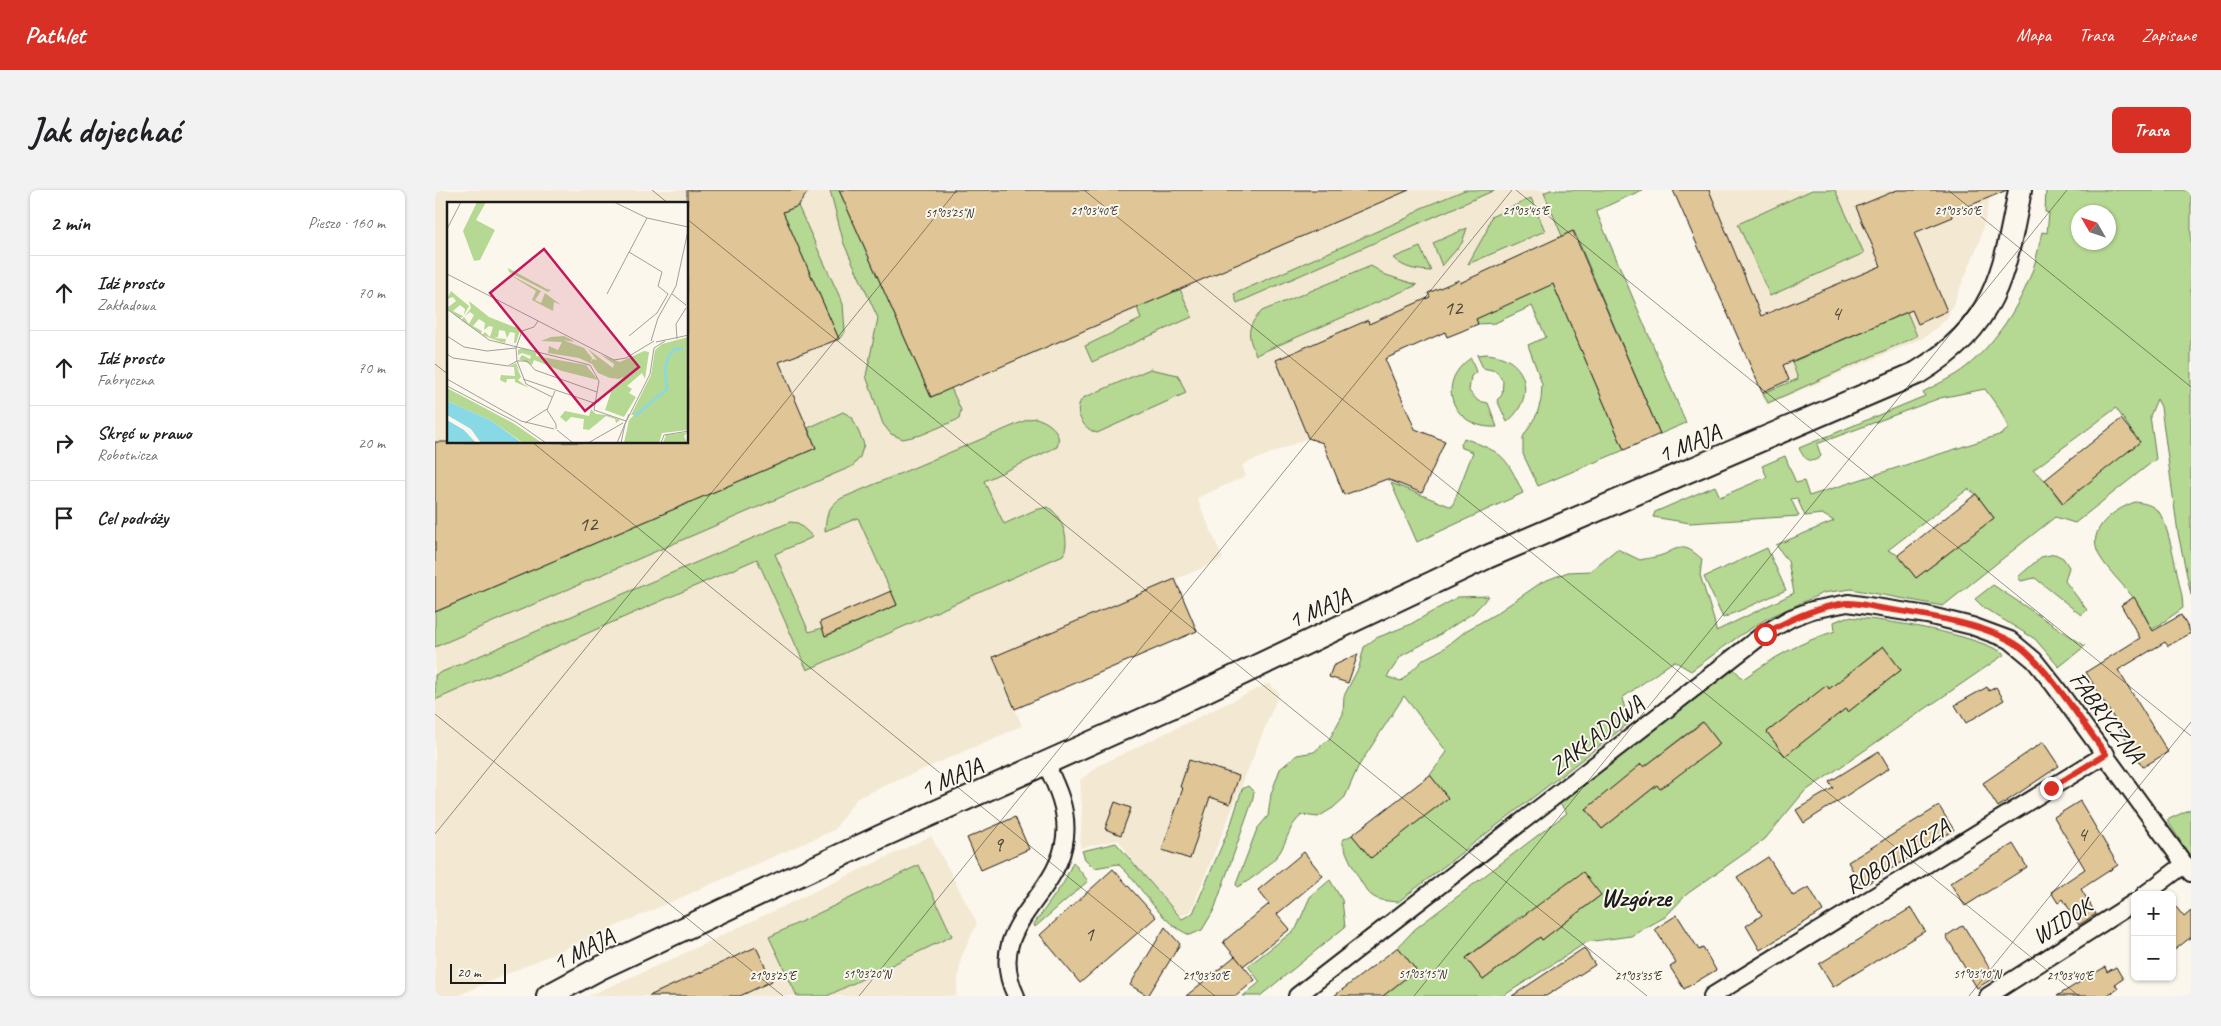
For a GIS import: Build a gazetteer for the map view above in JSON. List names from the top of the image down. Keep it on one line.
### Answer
{"streets":{"street":["1 MAJA","FABRYCZNA","ZAKŁADOWA","ROBOTNICZA","WIDOK"]},"crossings":[["FABRYCZNA","ZAKŁADOWA"],["FABRYCZNA","ROBOTNICZA"]],"districts":["Wzgórze"],"house_numbers":["12","4","12","4","9","1"],"scale_bar":"20 m","north":"top left","page":{"header":"Pathlet","nav":["Mapa","Trasa","Zapisane"],"buttons":"Trasa","title":"Jak dojechać","heading":["2 min","Pieszo · 160 m"],"list":[["Idź prosto","Zakładowa","70 m"],["Idź prosto","Fabryczna","70 m"],["Skręć w prawo","Robotnicza","20 m"],"Cel podróży"],"map_buttons":["+","−"],"scale":"20 m"},"coordinates":["21°03'50\"E","21°03'40\"E","21°03'45\"E","51°03'25\"N","51°03'20\"N","51°03'15\"N","51°03'10\"N","21°03'25\"E","21°03'30\"E","21°03'35\"E"]}
